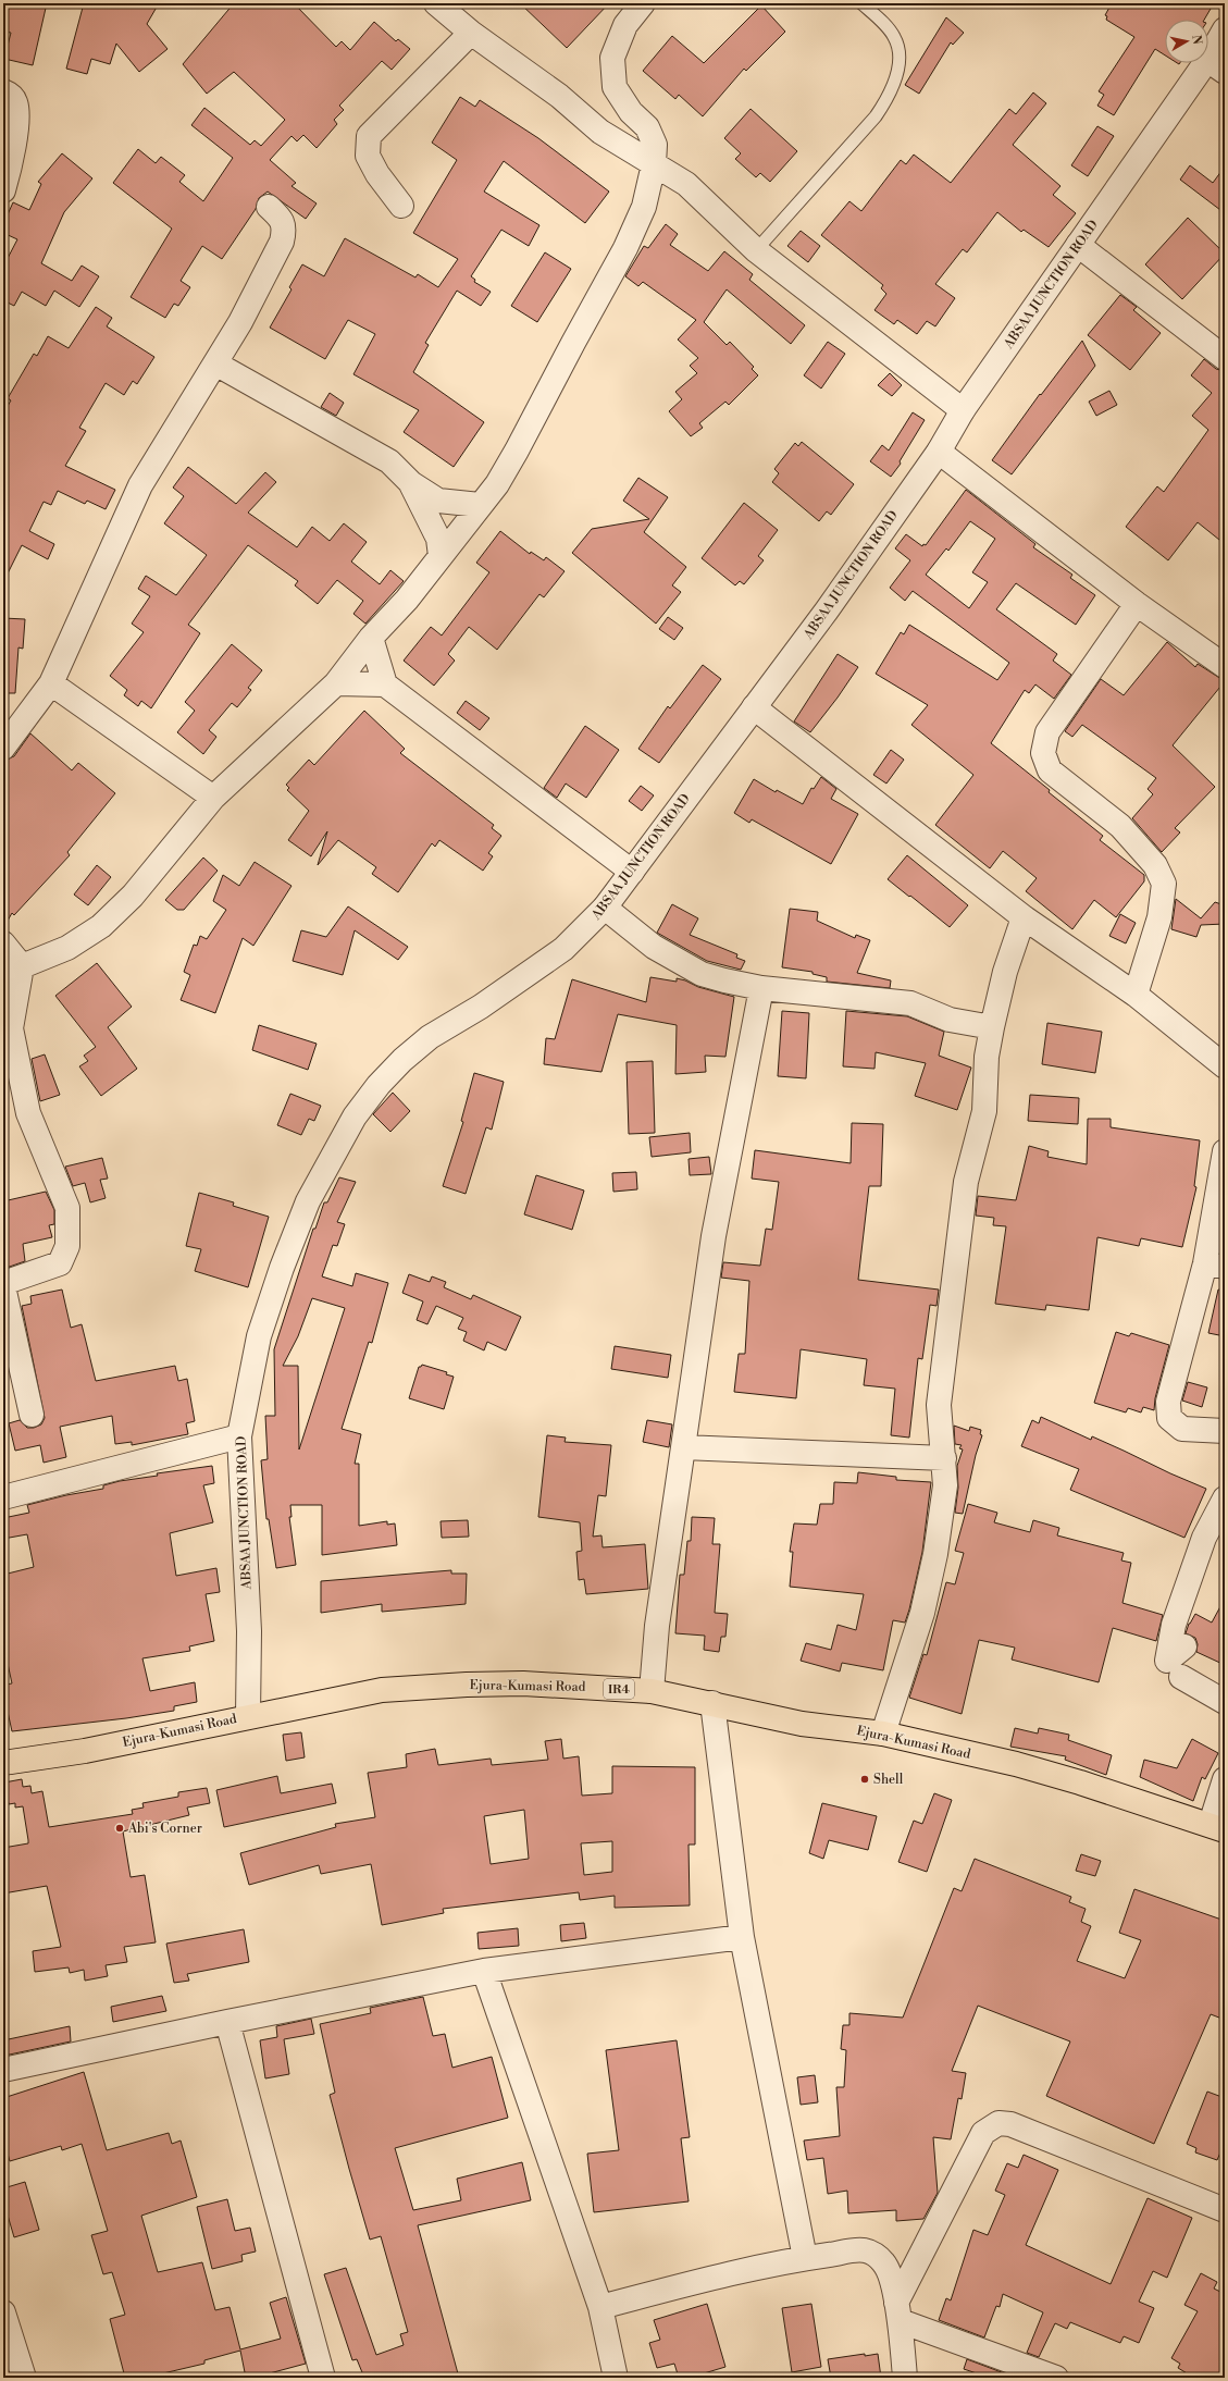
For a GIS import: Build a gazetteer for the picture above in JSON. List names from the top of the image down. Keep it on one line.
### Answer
{"streets":{"main road":["Ejura-Kumasi Road","IR4"],"street":["ABSAA JUNCTION ROAD"]},"crossings":[["ABSAA JUNCTION ROAD","Ejura-Kumasi Road"]],"places":["Shell","Abi's Corner"],"north":"right"}
